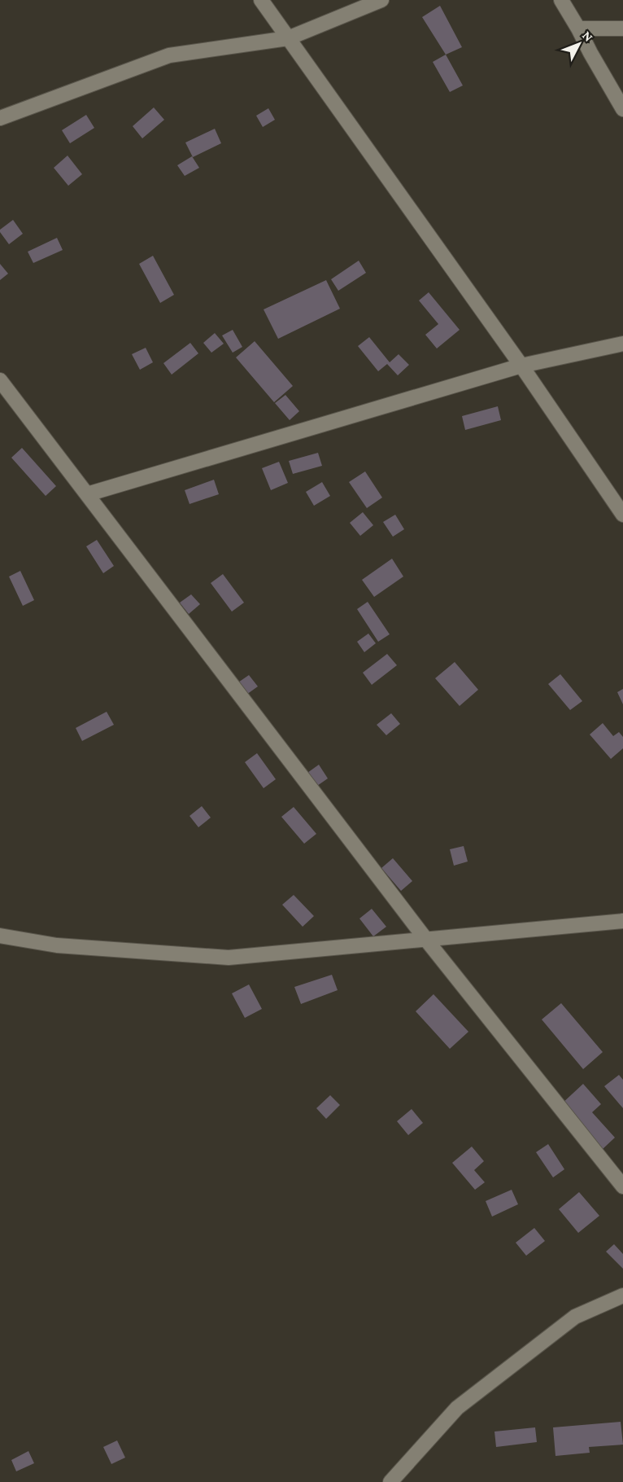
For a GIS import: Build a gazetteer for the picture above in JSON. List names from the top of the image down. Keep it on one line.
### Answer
{"north":"top right"}
